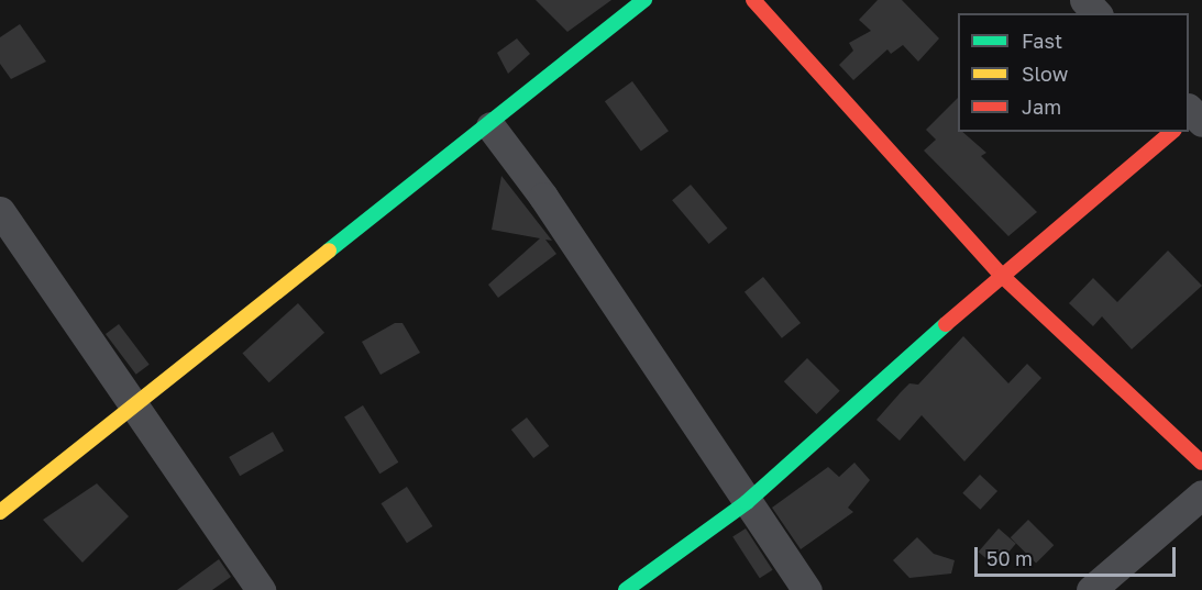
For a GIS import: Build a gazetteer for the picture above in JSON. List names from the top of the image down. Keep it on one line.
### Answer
{"legend":["Fast","Slow","Jam"],"scale_bar":"50 m"}
